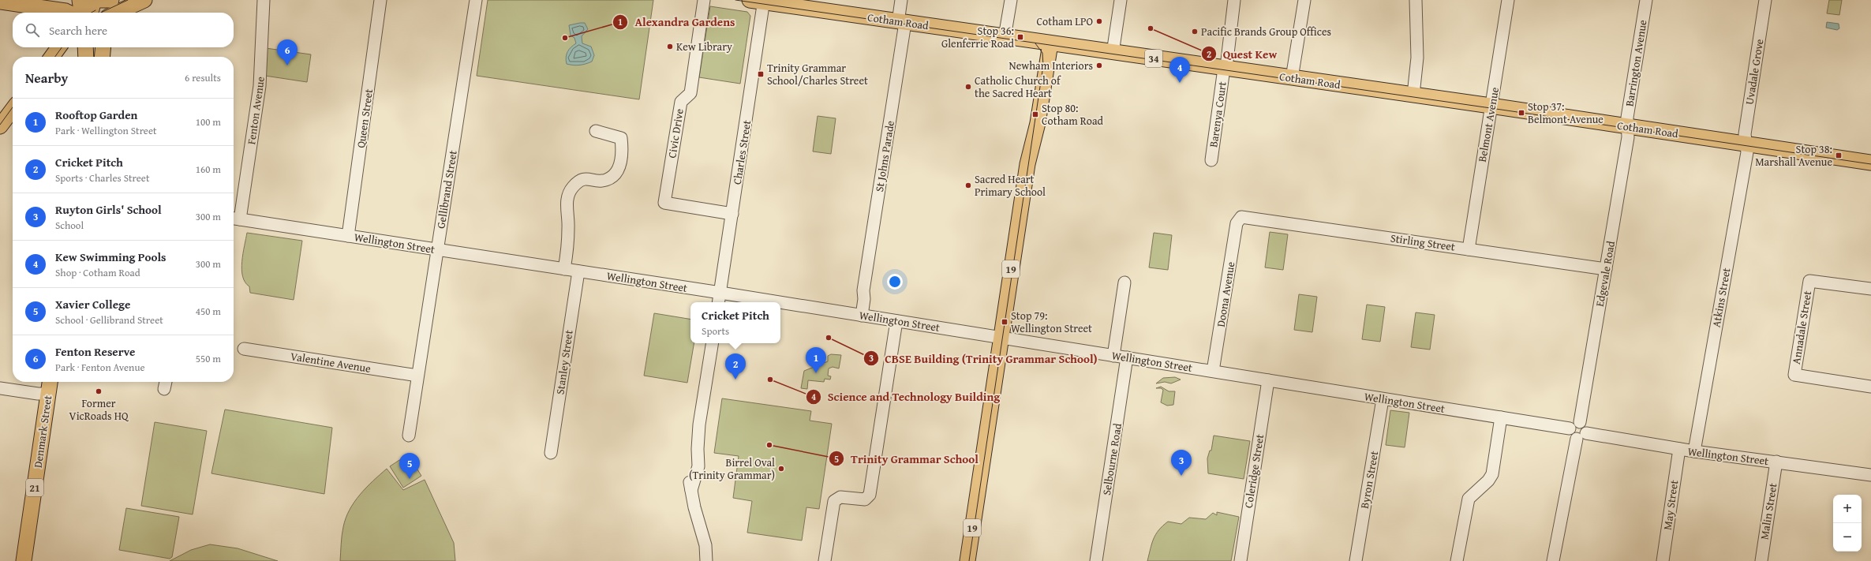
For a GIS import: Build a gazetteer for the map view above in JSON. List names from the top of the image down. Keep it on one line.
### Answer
{"streets":{"main road":["Cotham Road","34","19","Denmark Street","21"],"street":["Barrington Avenue","Uvadale Grove","Fenton Avenue","Barenya Court","Queen Street","Belmont Avenue","Civic Drive","Charles Street","St Johns Parade","Gellibrand Street","Stirling Street","Wellington Street","Edgevale Road","Doona Avenue","Atkins Street","Annadale Street","Valentine Avenue","Stanley Street","Selbourne Road","Coleridge Street","Byron Street","May Street","Malin Street"]},"crossings":[["Cotham Road","Barrington Avenue"],["Cotham Road","Uvadale Grove"],["Cotham Road","Barenya Court"],["Cotham Road","Belmont Avenue"],["Cotham Road","Charles Street"],["Cotham Road","St Johns Parade"],["Cotham Road","19"],["Cotham Road","Edgevale Road"],["Cotham Road","Atkins Street"],["Barrington Avenue","Edgevale Road"],["Uvadale Grove","Atkins Street"],["Fenton Avenue","Wellington Street"],["Queen Street","Wellington Street"],["Belmont Avenue","Stirling Street"],["Civic Drive","Charles Street"],["Charles Street","Wellington Street"],["St Johns Parade","Wellington Street"],["Gellibrand Street","Wellington Street"],["Gellibrand Street","Valentine Avenue"],["Stirling Street","Edgevale Road"],["Stirling Street","Doona Avenue"],["Wellington Street","19"],["Wellington Street","Doona Avenue"],["Wellington Street","Atkins Street"],["Wellington Street","Stanley Street"],["Wellington Street","Selbourne Road"],["Wellington Street","Coleridge Street"],["Wellington Street","Byron Street"],["Wellington Street","May Street"],["Wellington Street","Malin Street"]],"places":{"other":["Cotham LPO","Quest Kew","Pacific Brands Group Offices","Alexandra Gardens","Kew Library","Newham Interiors","Catholic Church of the Sacred Heart","Sacred Heart Primary School","CBSE Building (Trinity Grammar School)","Science and Technology Building","Former VicRoads HQ","Trinity Grammar School","Birrel Oval (Trinity Grammar)"],"transit":["Stop 36: Glenferrie Road","Trinity Grammar School/Charles Street","Stop 37: Belmont Avenue","Stop 80: Cotham Road","Stop 38: Marshall Avenue","Stop 79: Wellington Street"]},"page":{"search":"Search here","pins":["6","4","1","2","3","5"],"heading":["Nearby","6 results"],"list":[{"mark":"1","name":"Rooftop Garden","note":"Park · Wellington Street","value":"100 m"},{"mark":"2","name":"Cricket Pitch","note":"Sports · Charles Street","value":"160 m"},{"mark":"3","name":"Ruyton Girls' School","note":"School","value":"300 m"},{"mark":"4","name":"Kew Swimming Pools","note":"Shop · Cotham Road","value":"300 m"},{"mark":"5","name":"Xavier College","note":"School · Gellibrand Street","value":"450 m"},{"mark":"6","name":"Fenton Reserve","note":"Park · Fenton Avenue","value":"550 m"}],"popup":["Cricket Pitch","Sports"],"map_buttons":["+","−"]}}
